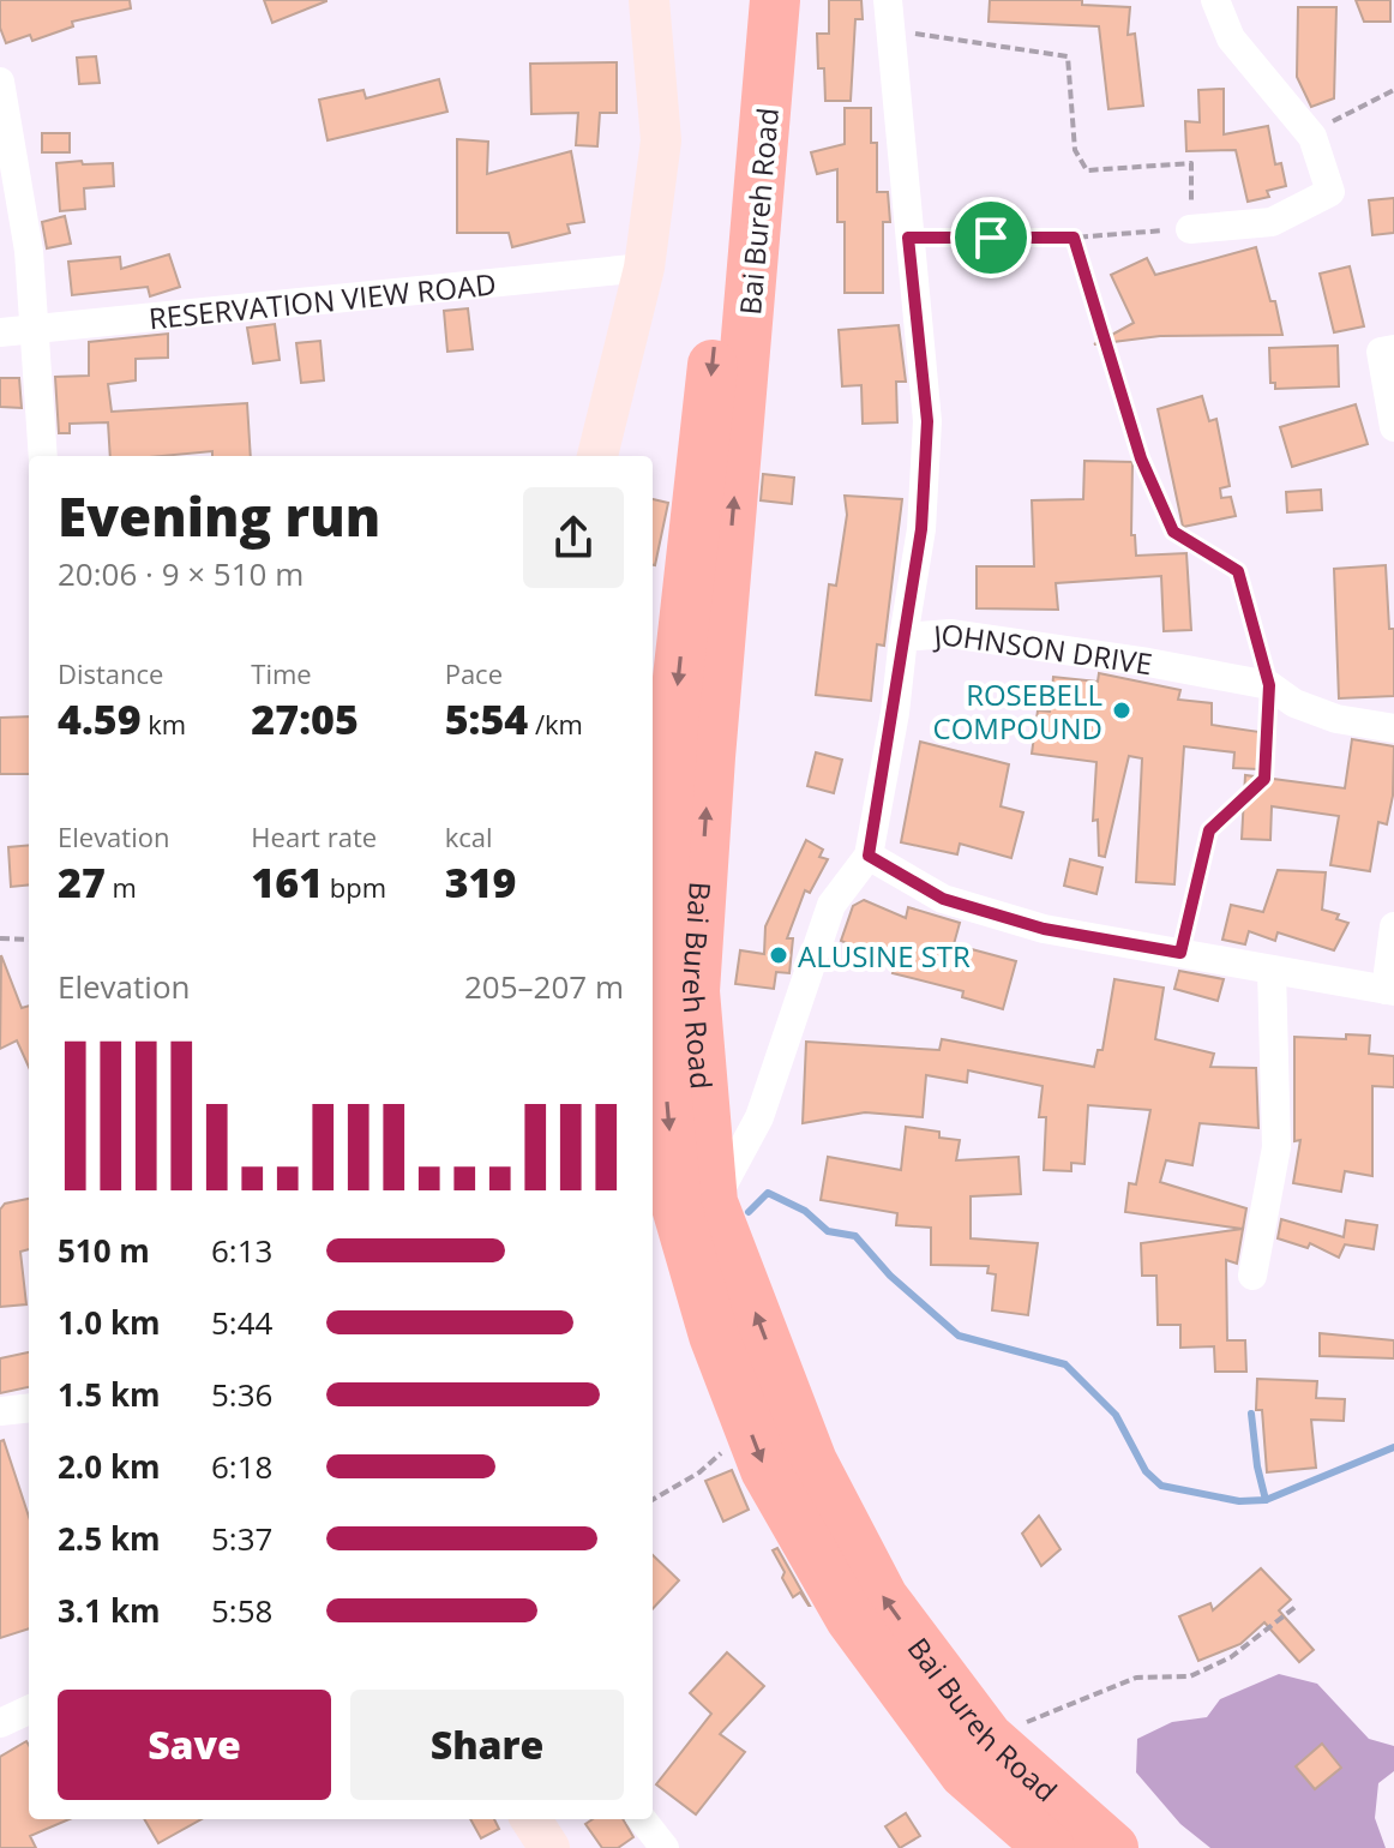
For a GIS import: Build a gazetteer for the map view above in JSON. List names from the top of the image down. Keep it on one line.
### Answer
{"streets":{"highway":["Bai Bureh Road"],"street":["RESERVATION VIEW ROAD","JOHNSON DRIVE"]},"places":["ROSEBELL COMPOUND","ALUSINE STR"],"page":{"heading":["Evening run","20:06 · 9 × 510 m"],"stats":[["Distance","4.59 km"],["Time","27:05"],["Pace","5:54 /km"],["Elevation","27 m"],["Heart rate","161 bpm"],["kcal","319"]],"chart":["Elevation","205–207 m"],"list":[{"name":"510 m","note":"6:13"},{"name":"1.0 km","note":"5:44"},{"name":"1.5 km","note":"5:36"},{"name":"2.0 km","note":"6:18"},{"name":"2.5 km","note":"5:37"},{"name":"3.1 km","note":"5:58"}],"buttons":["Save","Share"]}}
